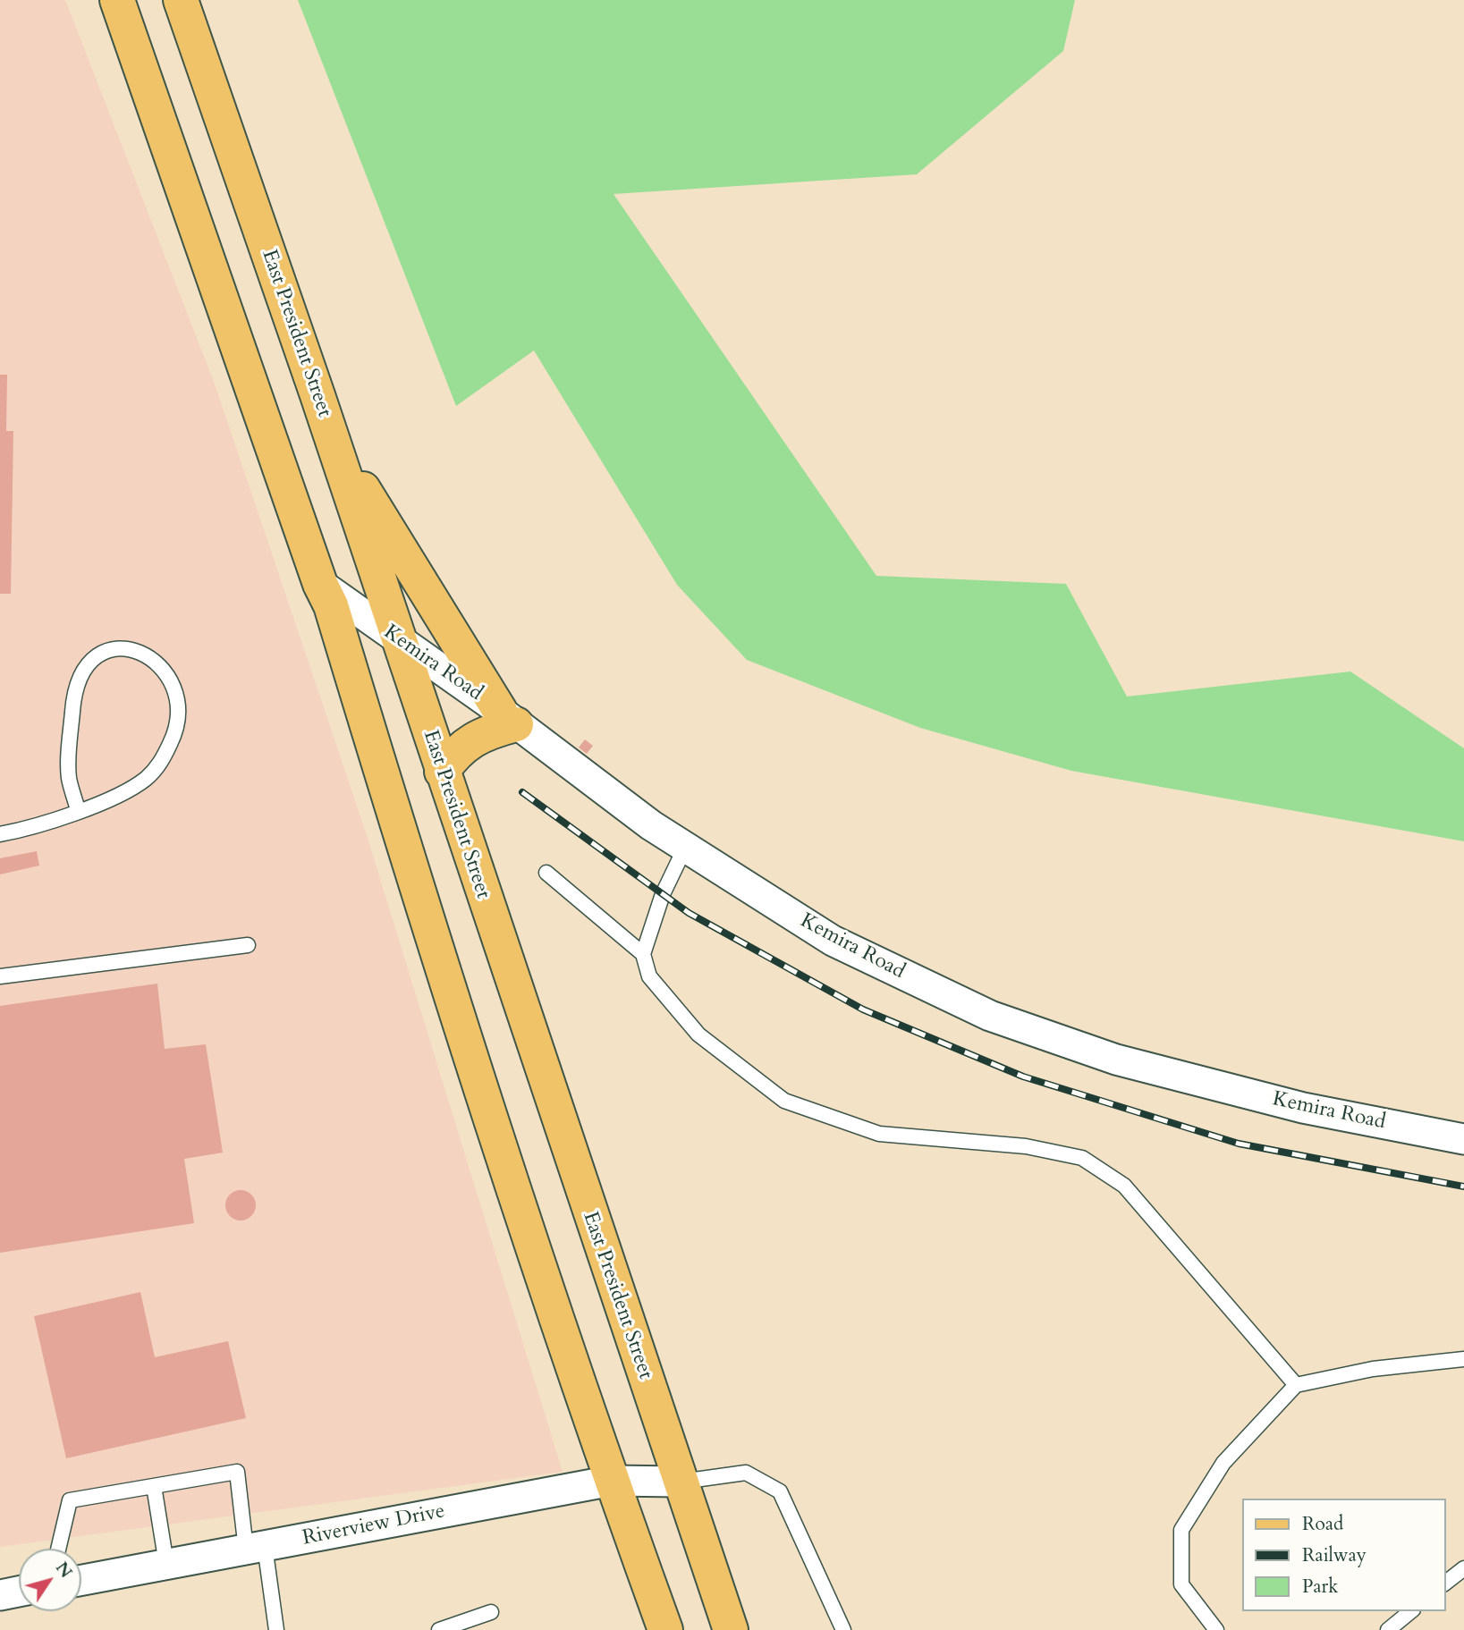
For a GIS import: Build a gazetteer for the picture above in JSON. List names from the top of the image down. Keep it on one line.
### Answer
{"streets":{"main road":["East President Street"],"street":["Kemira Road","Riverview Drive"]},"crossings":[["East President Street","Kemira Road"],["East President Street","Riverview Drive"]],"legend":["Road","Railway","Park"],"north":"top right"}
